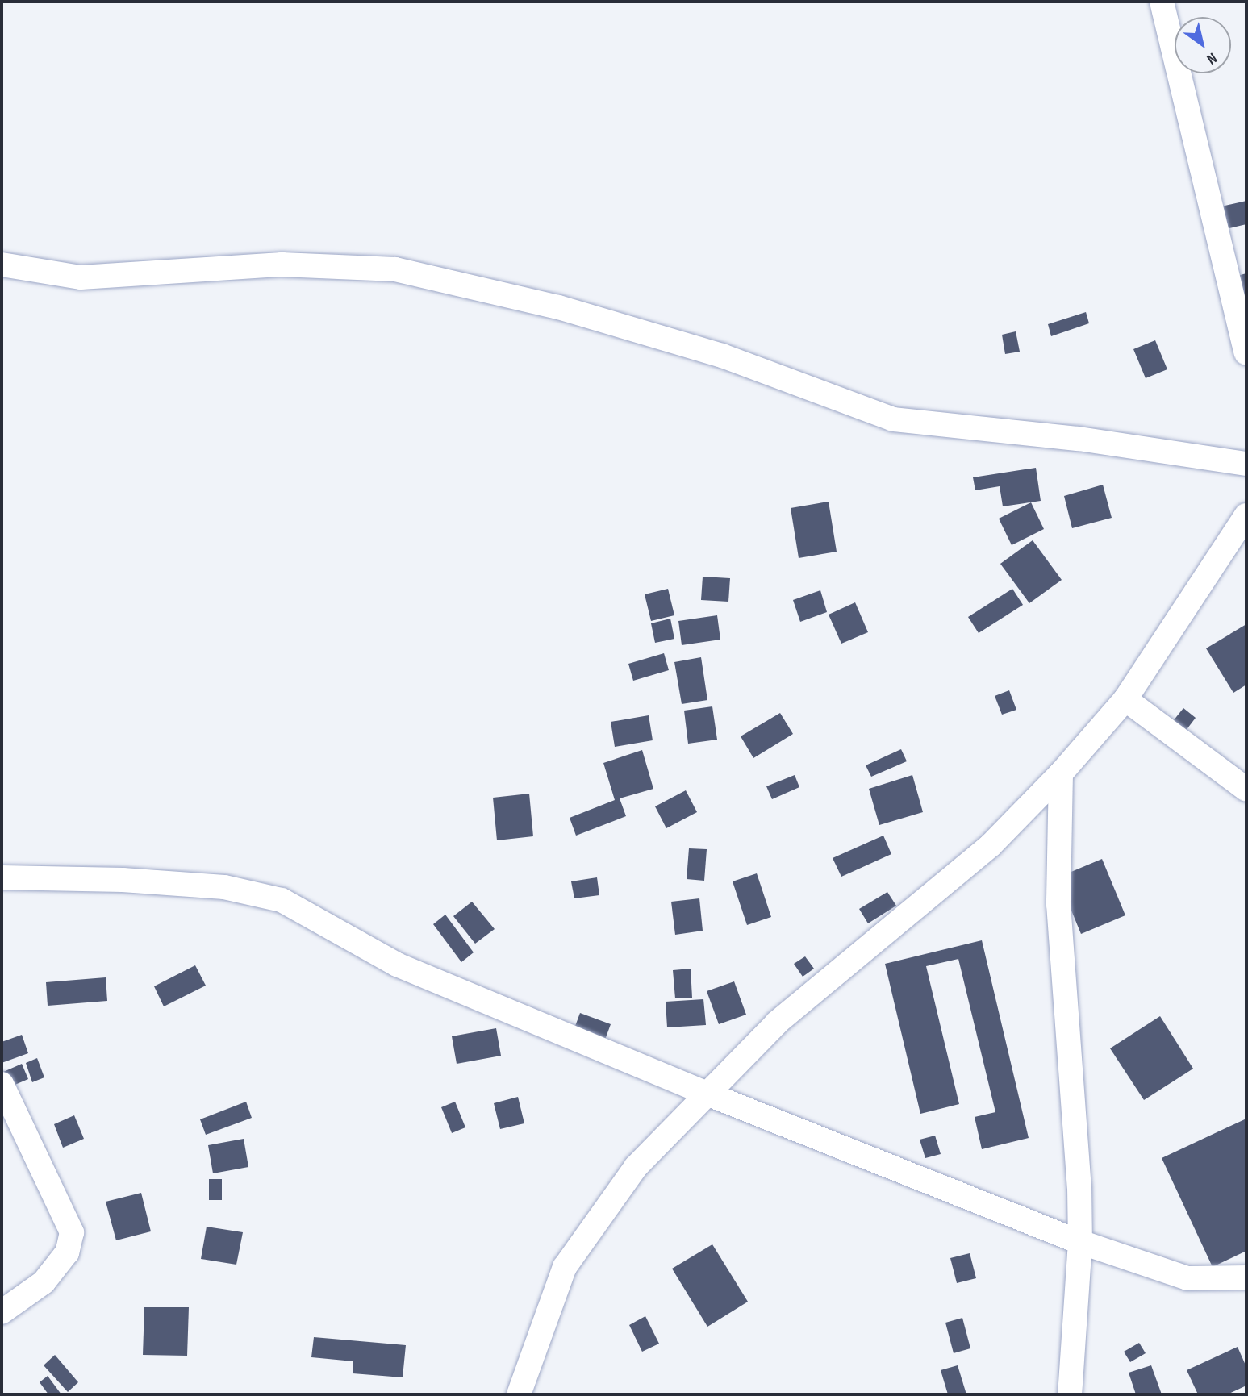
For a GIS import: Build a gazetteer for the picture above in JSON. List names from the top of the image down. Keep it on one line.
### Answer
{"north":"bottom right"}
